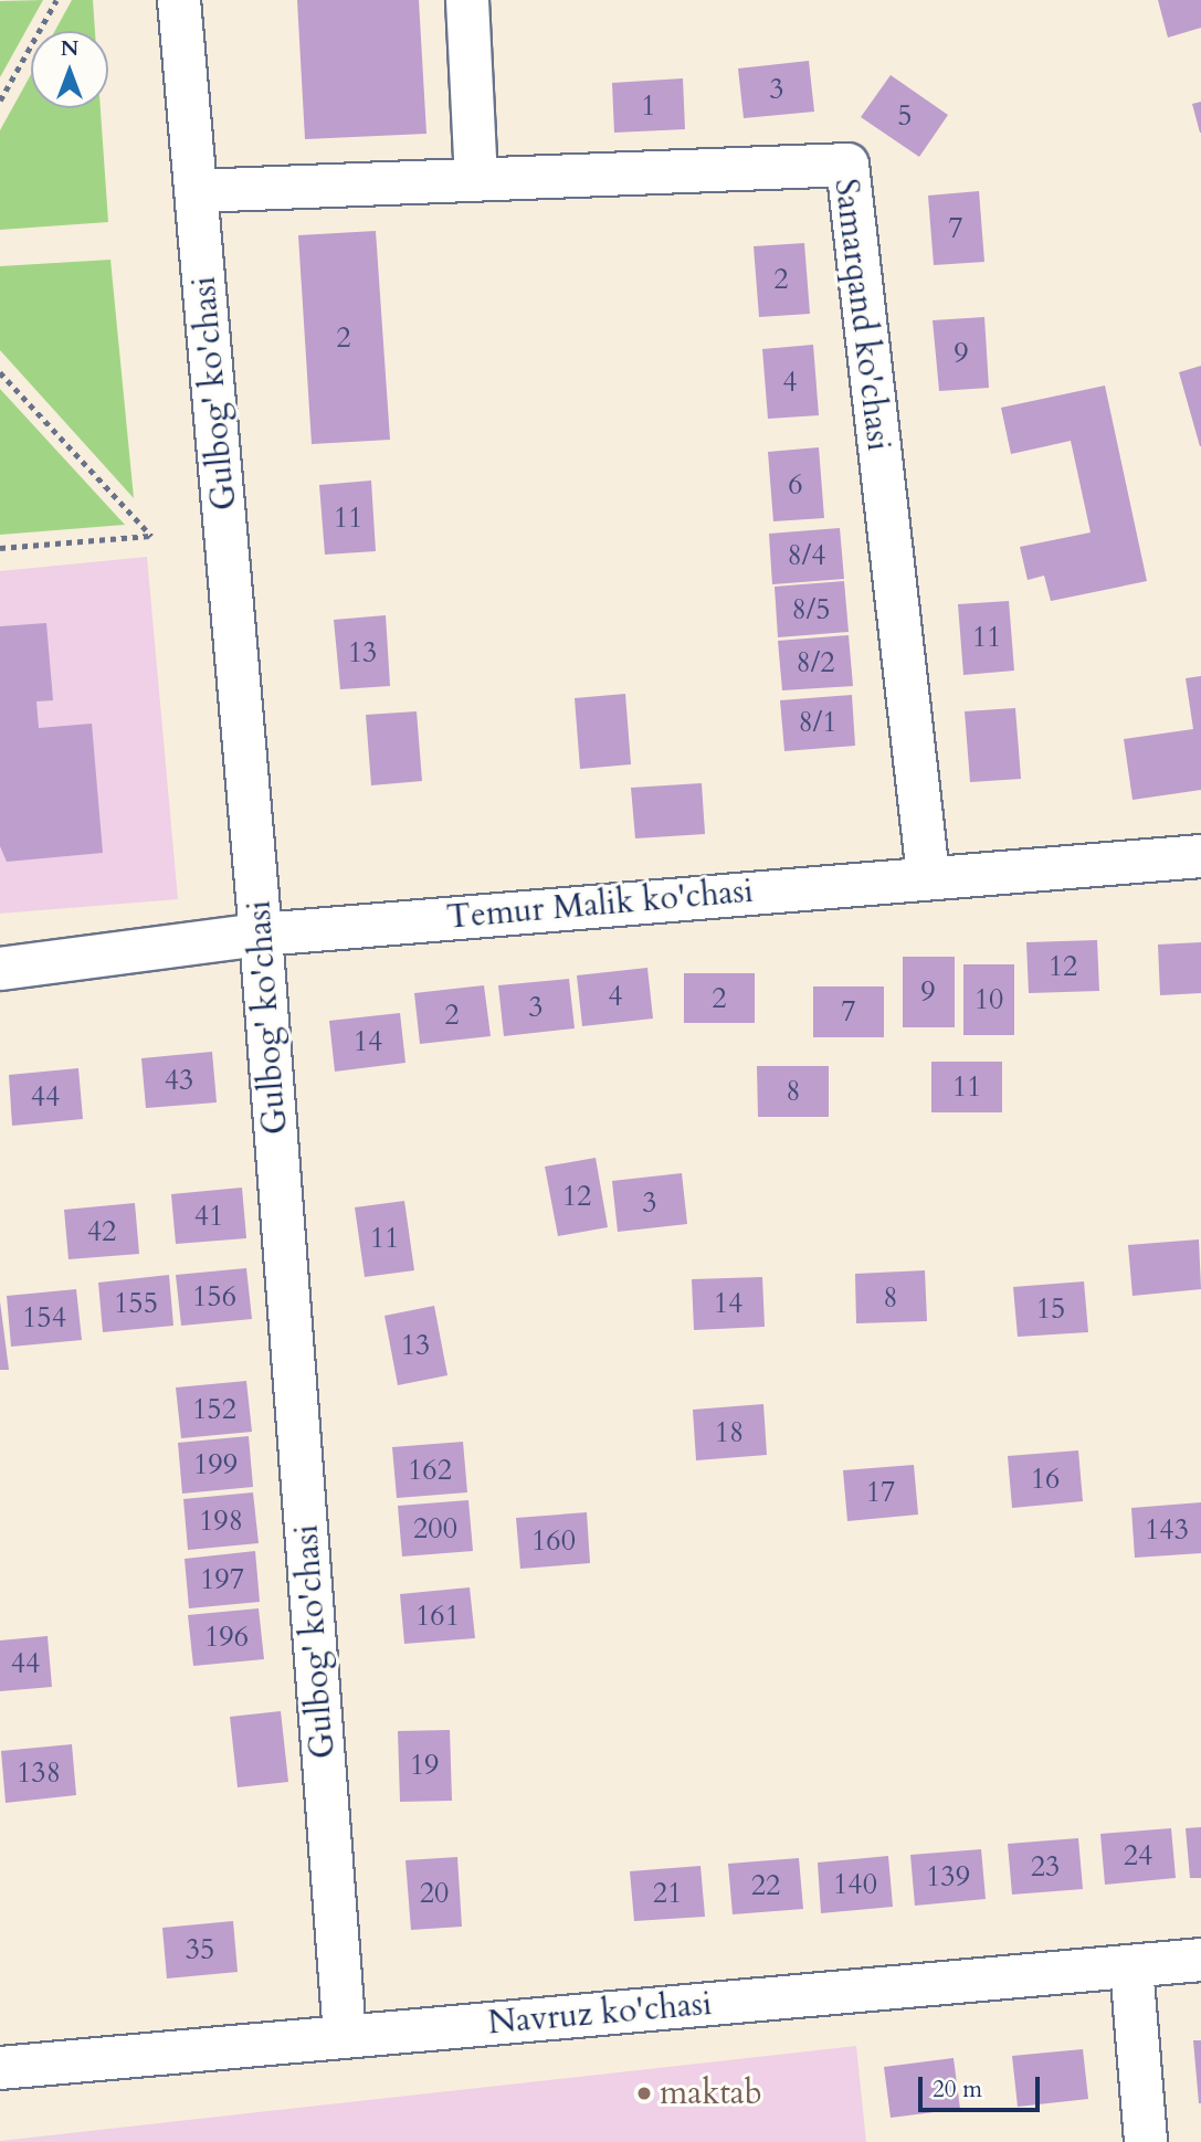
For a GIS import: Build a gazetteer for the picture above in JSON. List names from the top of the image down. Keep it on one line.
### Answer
{"streets":{"street":["Samarqand ko'chasi","Gulbog' ko'chasi","Temur Malik ko'chasi","Navruz ko'chasi"]},"crossings":[["Samarqand ko'chasi","Gulbog' ko'chasi"],["Samarqand ko'chasi","Temur Malik ko'chasi"],["Gulbog' ko'chasi","Temur Malik ko'chasi"],["Gulbog' ko'chasi","Navruz ko'chasi"]],"places":["maktab"],"house_numbers":["3","1","5","7","2","2","9","4","6","11","8/4","8/5","11","13","8/2","8/1","12","9","4","2","10","3","7","2","14","43","11","8","44","12","3","41","42","11","156","8","155","14","15","154","13","152","18","199","162","16","17","198","200","143","160","197","161","196","44","19","138","24","23","139","140","22","20","21","35"],"scale_bar":"20 m","north":"top"}
